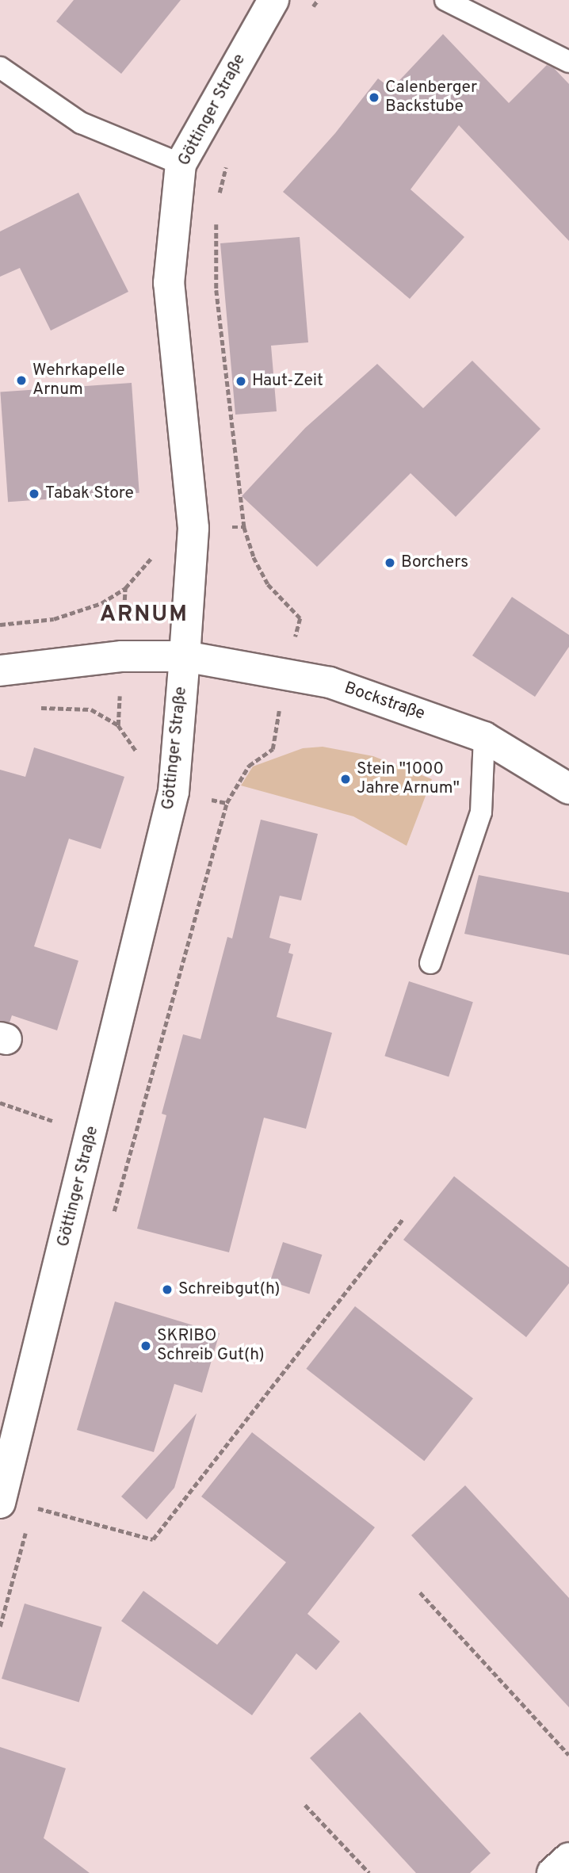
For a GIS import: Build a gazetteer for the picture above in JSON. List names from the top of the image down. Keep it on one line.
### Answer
{"streets":{"street":["Göttinger Straße","Bockstraße"]},"crossings":[["Göttinger Straße","Bockstraße"]],"districts":["ARNUM"],"places":["Calenberger Backstube","Wehrkapelle Arnum","Haut-Zeit","Tabak Store","Borchers","Stein \"1000 Jahre Arnum\"","Schreibgut(h)","SKRIBO Schreib Gut(h)"]}
